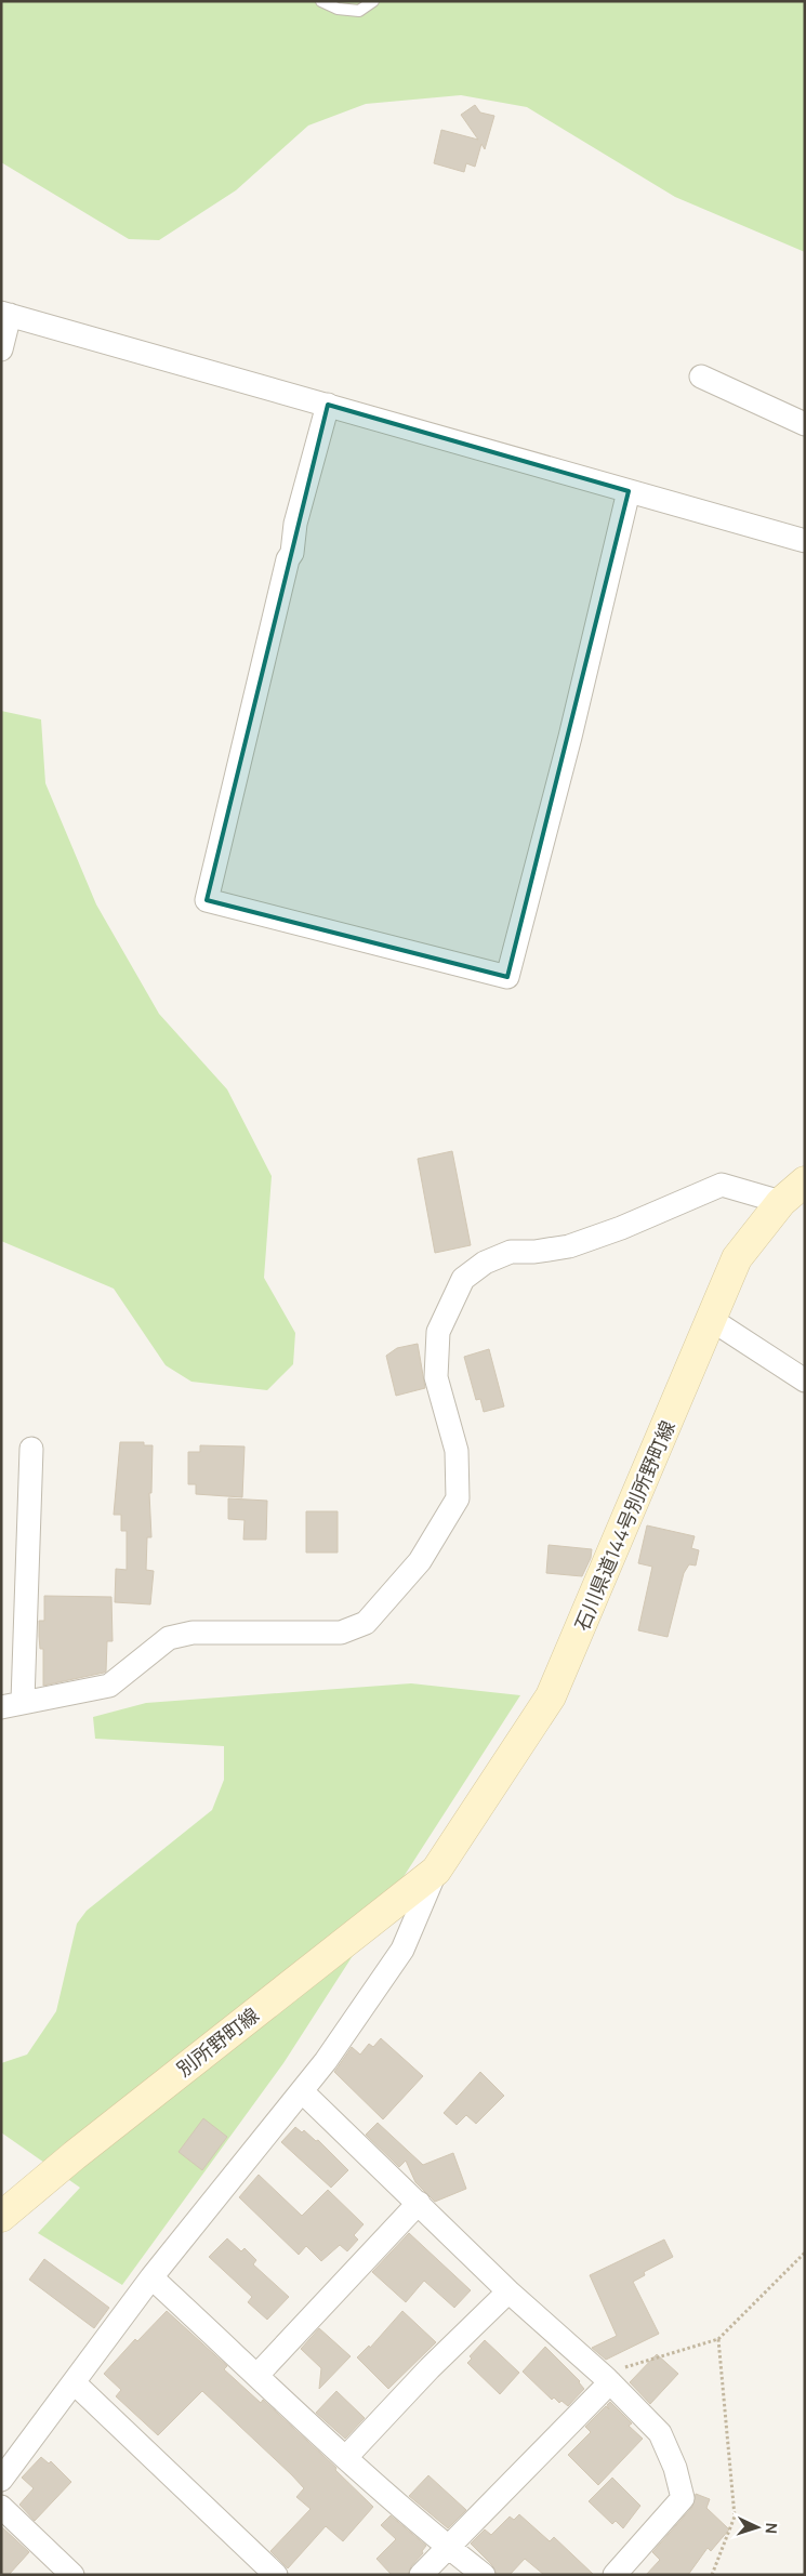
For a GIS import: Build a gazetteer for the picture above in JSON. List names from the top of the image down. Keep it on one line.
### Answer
{"streets":{"main road":["石川県道144号別所野町線","別所野町線"]},"crossings":[["石川県道144号別所野町線","別所野町線"]],"north":"right"}
